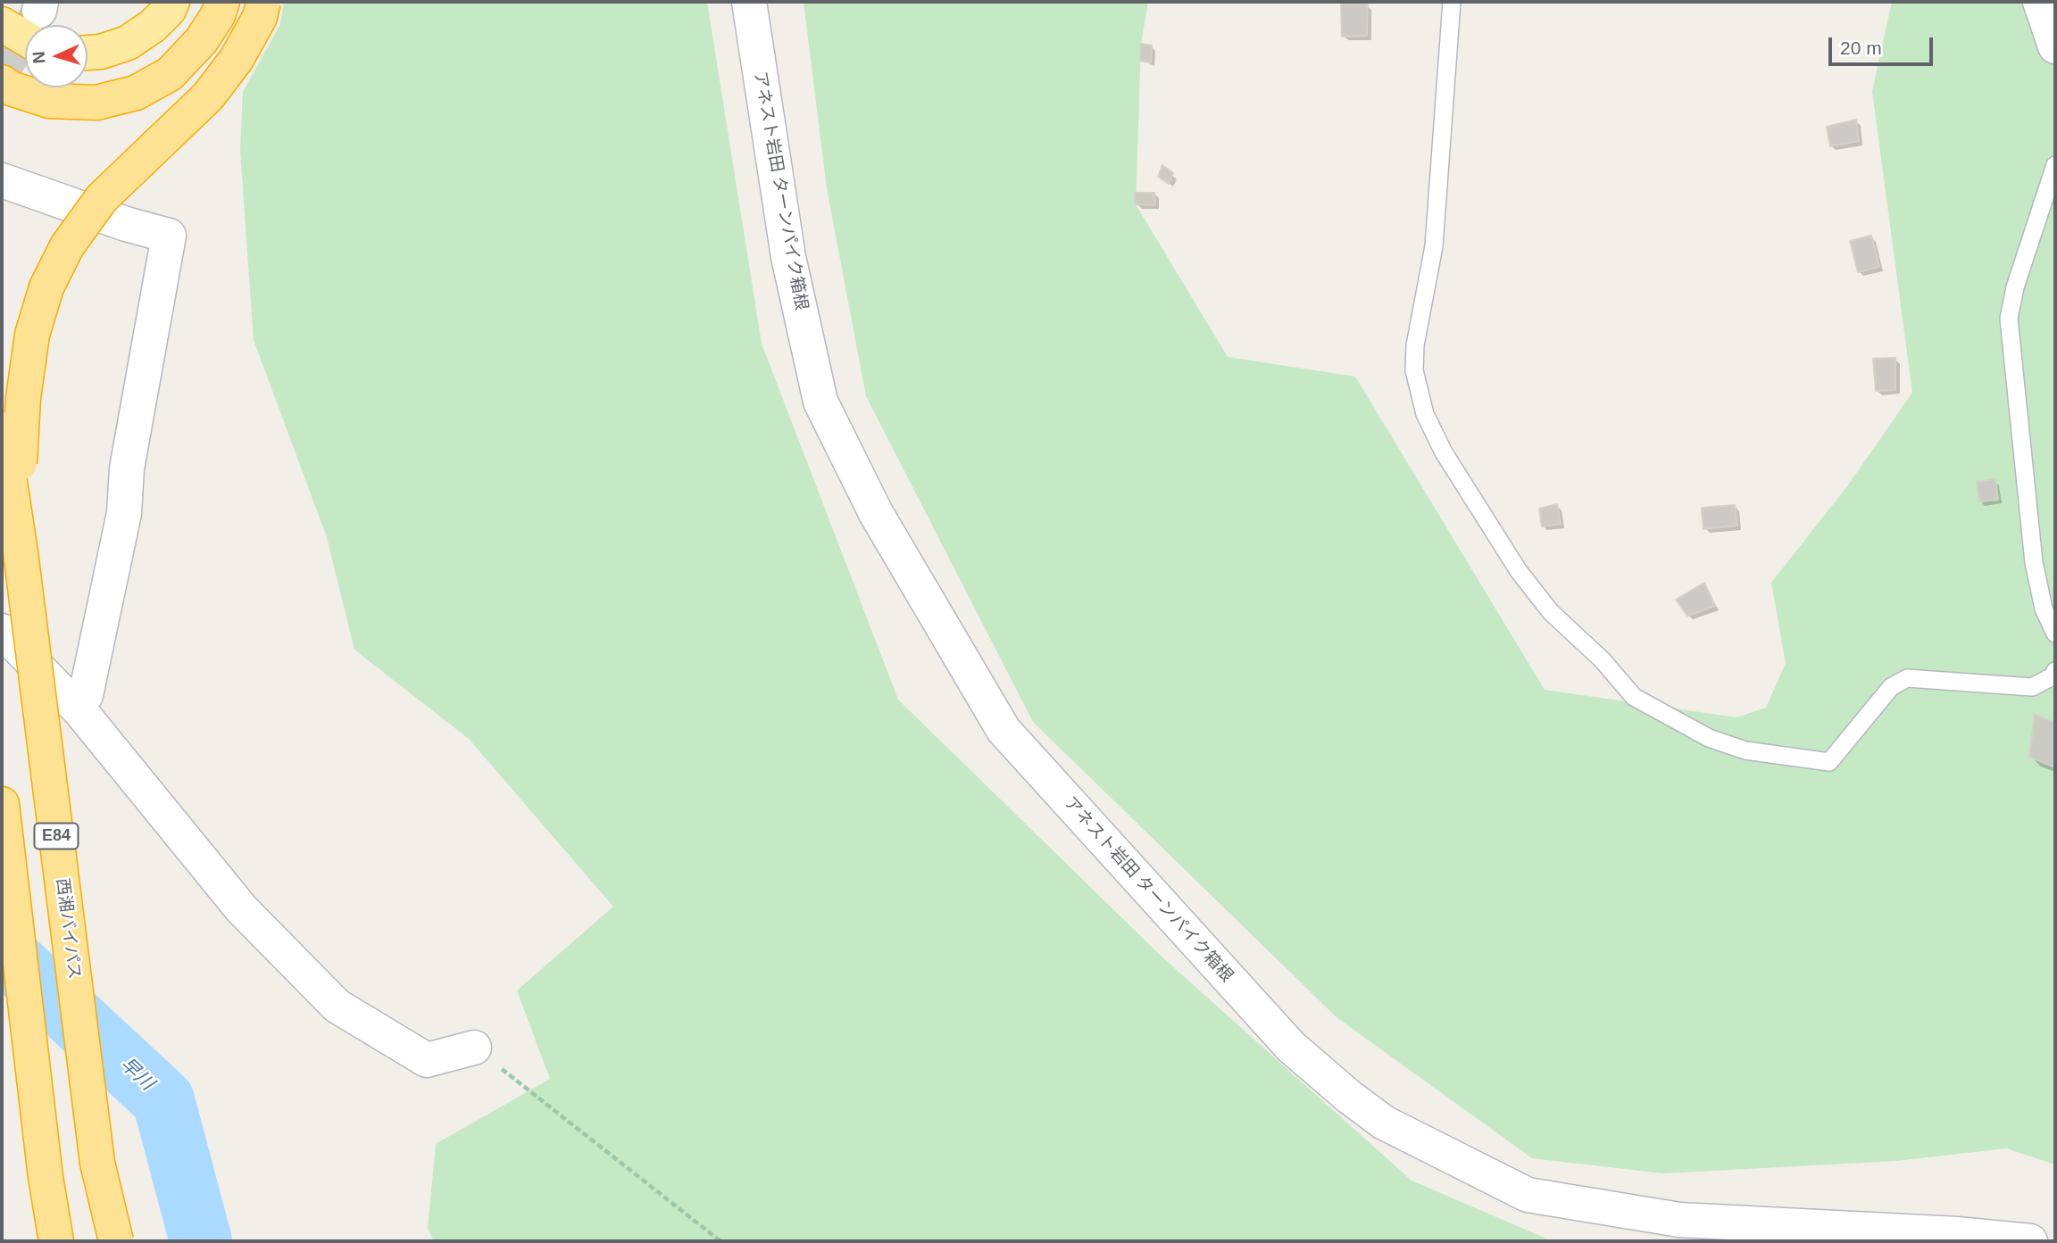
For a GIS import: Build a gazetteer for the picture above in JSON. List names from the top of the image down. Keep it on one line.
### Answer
{"streets":{"highway":["E84","西湘バイパス"],"street":["アネスト岩田 ターンパイク箱根"]},"water":["早川"],"scale_bar":"20 m","north":"left"}
